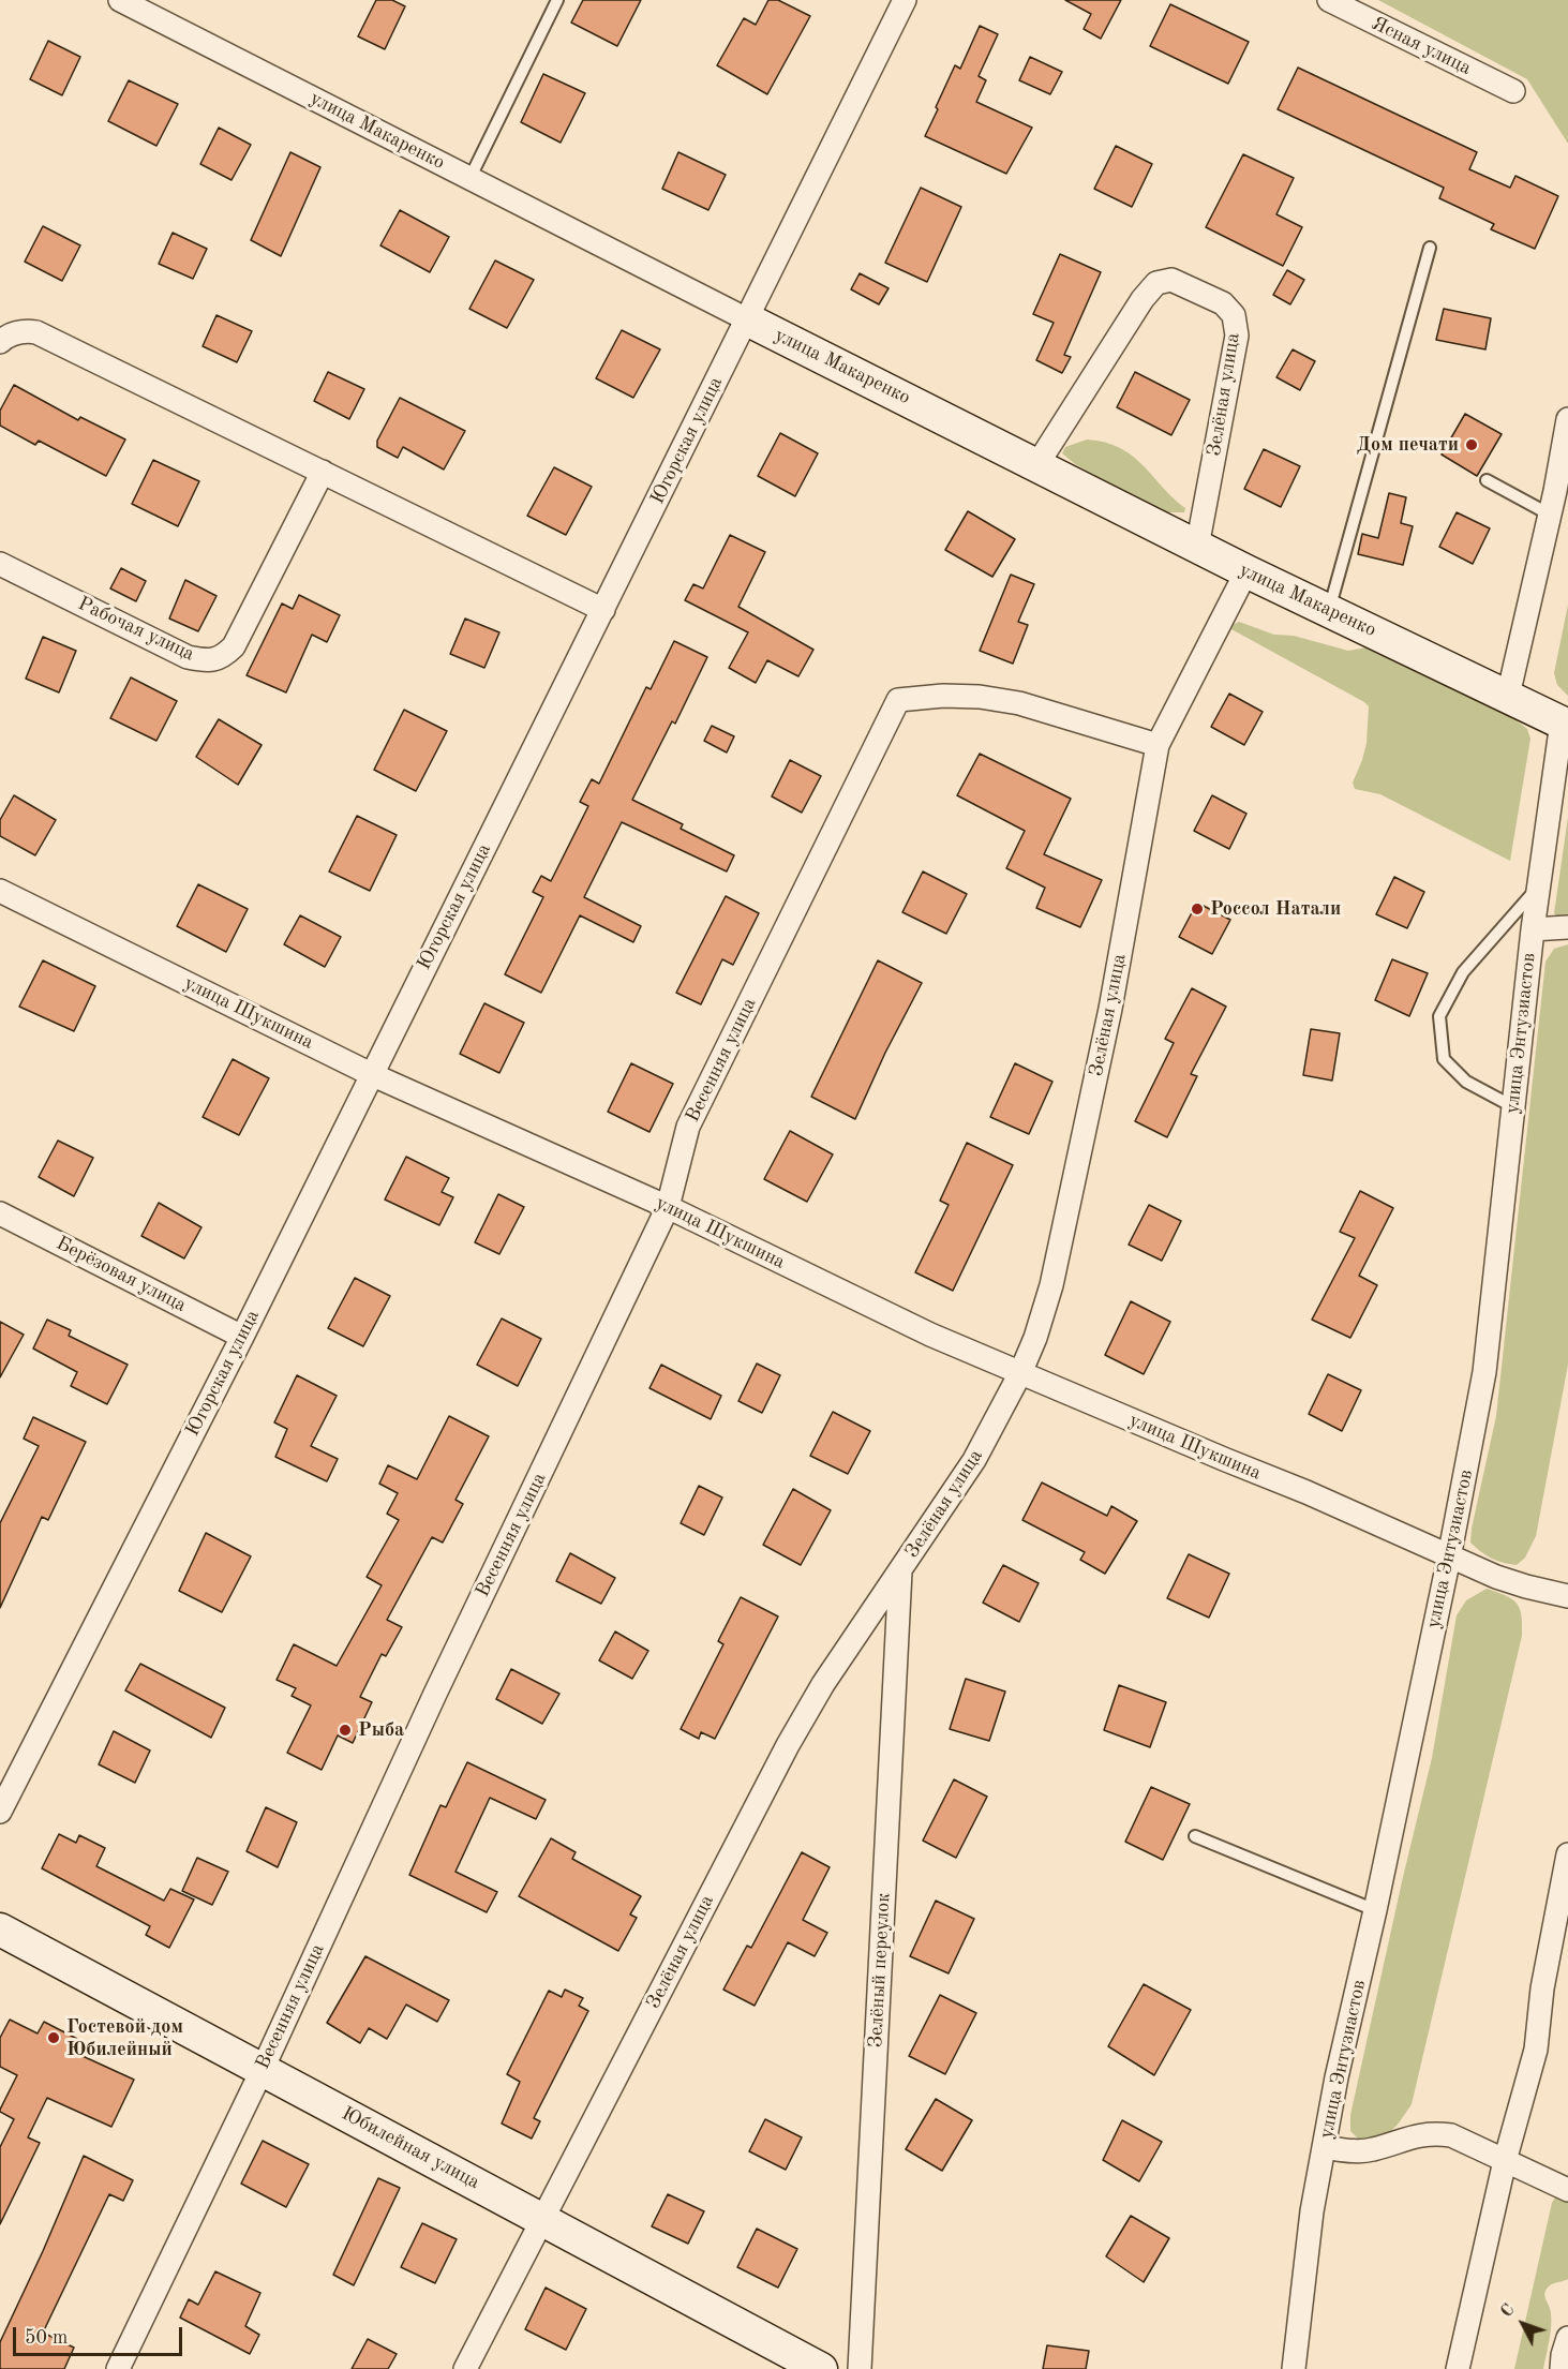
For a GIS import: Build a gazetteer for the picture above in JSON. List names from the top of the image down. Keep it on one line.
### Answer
{"streets":{"street":["Ясная улица","улица Макаренко","Зелёная улица","Югорская улица","Рабочая улица","улица Шукшина","улица Энтузиастов","Весенняя улица","Берёзовая улица","Зелёный переулок","Юбилейная улица"]},"crossings":[["улица Макаренко","Зелёная улица"],["улица Макаренко","Югорская улица"],["улица Макаренко","улица Энтузиастов"],["Зелёная улица","улица Шукшина"],["Зелёная улица","Весенняя улица"],["Зелёная улица","Зелёный переулок"],["Зелёная улица","Юбилейная улица"],["Югорская улица","улица Шукшина"],["Югорская улица","Берёзовая улица"],["улица Шукшина","улица Энтузиастов"],["улица Шукшина","Весенняя улица"],["Весенняя улица","Юбилейная улица"]],"places":["Дом печати","Россол Натали","Рыба","Гостевой дом Юбилейный"],"scale_bar":"50 m","north":"top left"}
